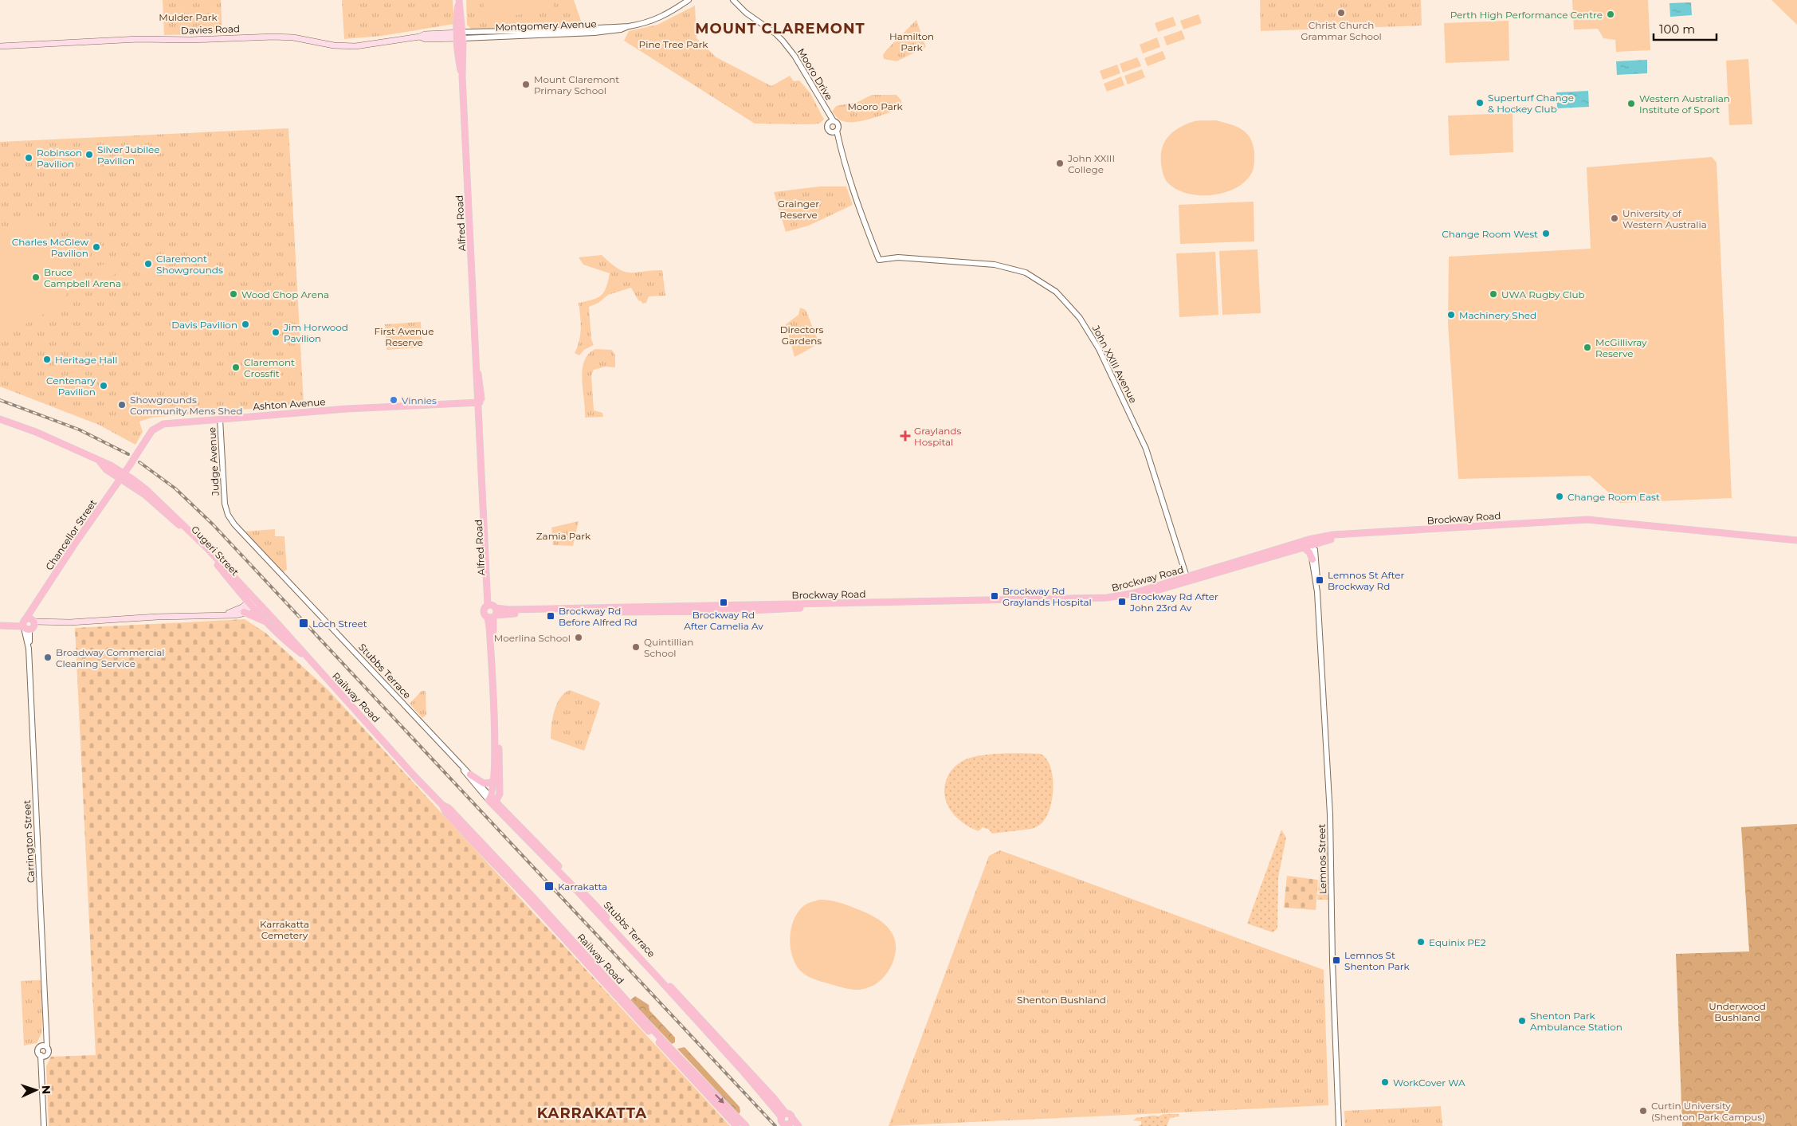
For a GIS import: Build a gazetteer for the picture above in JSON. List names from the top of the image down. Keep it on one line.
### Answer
{"streets":{"main road":["Davies Road","Alfred Road","Ashton Avenue","Brockway Road","Chancellor Street","Gugeri Street","Stubbs Terrace","Railway Road"],"street":["Montgomery Avenue","Mooro Drive","John XXIII Avenue","Judge Avenue","Carrington Street","Lemnos Street"]},"crossings":[["Montgomery Avenue","Davies Road"],["Montgomery Avenue","Alfred Road"],["Davies Road","Alfred Road"],["Mooro Drive","John XXIII Avenue"],["Alfred Road","Ashton Avenue"],["Alfred Road","Brockway Road"],["Alfred Road","Stubbs Terrace"],["John XXIII Avenue","Brockway Road"],["Ashton Avenue","Judge Avenue"],["Ashton Avenue","Chancellor Street"],["Ashton Avenue","Gugeri Street"],["Judge Avenue","Stubbs Terrace"],["Brockway Road","Lemnos Street"],["Chancellor Street","Gugeri Street"],["Chancellor Street","Carrington Street"],["Gugeri Street","Railway Road"]],"districts":["MOUNT CLAREMONT","KARRAKATTA"],"parks":["Mulder Park","Hamilton Park","Pine Tree Park","Mooro Park","Grainger Reserve","Directors Gardens","First Avenue Reserve","Zamia Park","Karrakatta Cemetery","Shenton Bushland","Underwood Bushland"],"places":{"other":["Christ Church Grammar School","Perth High Performance Centre","Mount Claremont Primary School","Superturf Change & Hockey Club","Western Australian Institute of Sport","Silver Jubilee Pavilion","Robinson Pavilion","John XXIII College","University of Western Australia","Change Room West","Charles McGlew Pavilion","Claremont Showgrounds","Bruce Campbell Arena","Wood Chop Arena","UWA Rugby Club","Machinery Shed","Davis Pavilion","Jim Horwood Pavilion","McGillivray Reserve","Heritage Hall","Claremont Crossfit","Centenary Pavilion","Vinnies","Showgrounds Community Mens Shed","Change Room East","Moerlina School","Quintillian School","Broadway Commercial Cleaning Service","Equinix PE2","Shenton Park Ambulance Station","WorkCover WA","Curtin University (Shenton Park Campus)"],"health":["Graylands Hospital"],"transit":["Lemnos St After Brockway Rd","Brockway Rd Graylands Hospital","Brockway Rd After John 23rd Av","Brockway Rd After Camelia Av","Brockway Rd Before Alfred Rd","Loch Street","Karrakatta","Lemnos St Shenton Park"]},"scale_bar":"100 m","north":"right"}
